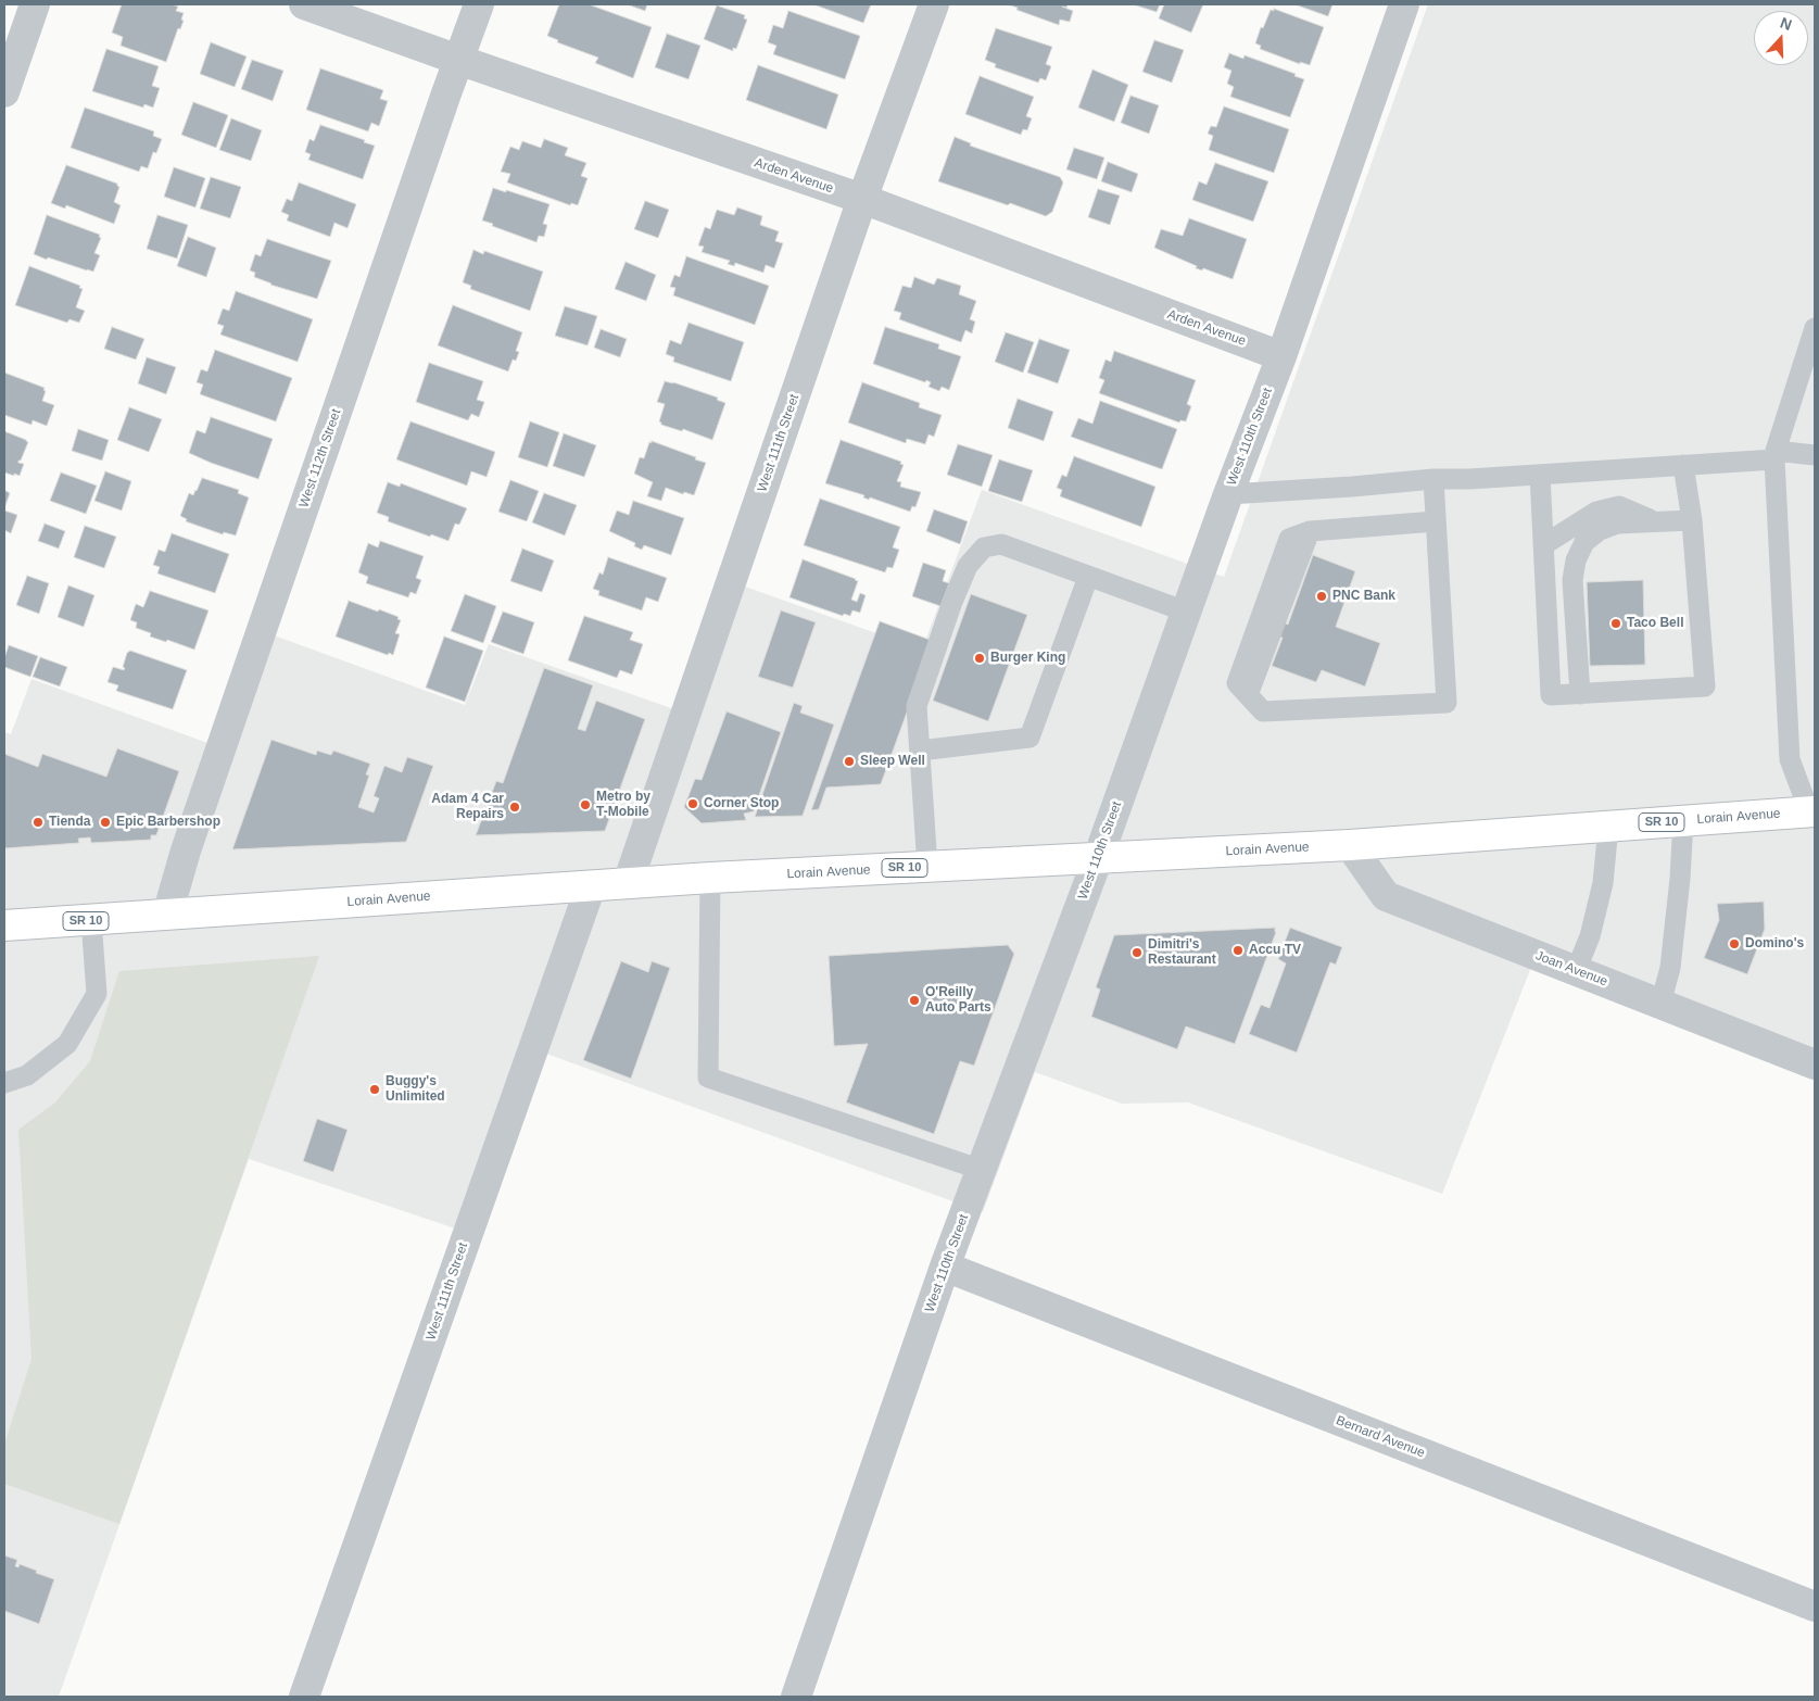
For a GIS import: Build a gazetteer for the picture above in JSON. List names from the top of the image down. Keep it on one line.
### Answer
{"streets":{"main road":["Lorain Avenue","SR 10"],"street":["Arden Avenue","West 110th Street","West 111th Street","West 112th Street","Joan Avenue","Bernard Avenue"]},"crossings":[["Arden Avenue","West 110th Street"],["Arden Avenue","West 111th Street"],["Arden Avenue","West 112th Street"],["West 110th Street","Lorain Avenue"],["West 110th Street","Bernard Avenue"],["West 111th Street","Lorain Avenue"],["West 112th Street","Lorain Avenue"],["Lorain Avenue","Joan Avenue"]],"places":["PNC Bank","Taco Bell","Burger King","Sleep Well","Corner Stop","Metro by T-Mobile","Adam 4 Car Repairs","Tienda","Epic Barbershop","Domino's","Accu TV","Dimitri's Restaurant","O'Reilly Auto Parts","Buggy's Unlimited"],"north":"top"}
